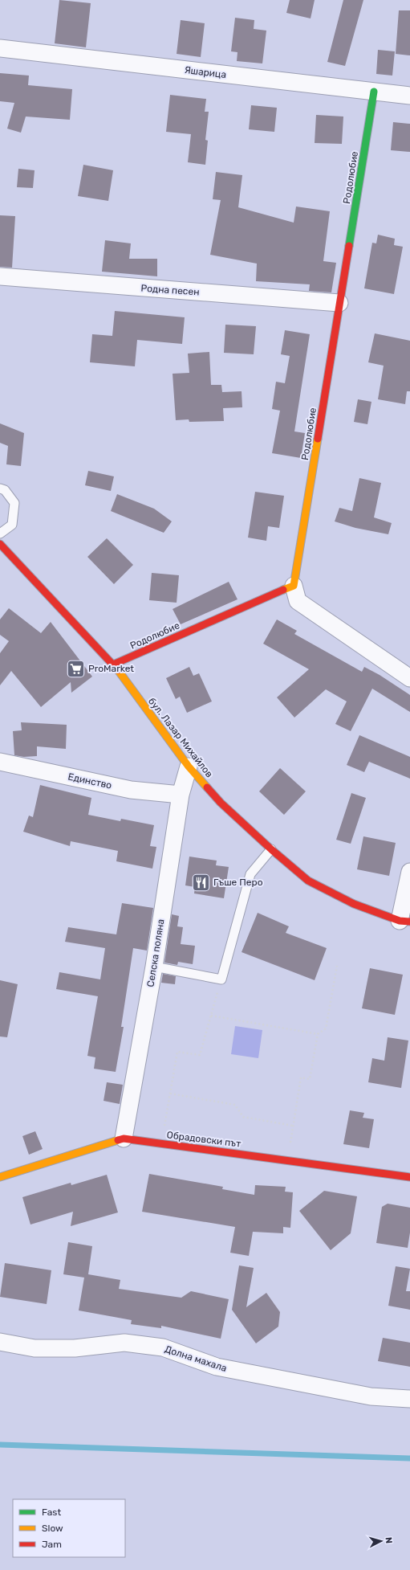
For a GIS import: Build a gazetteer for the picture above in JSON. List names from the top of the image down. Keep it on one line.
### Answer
{"streets":{"street":["Яшарица","Родолюбие","Родна песен","бул. Лазар Михайлов","Единство","Селска поляна","Обрадовски път","Долна махала"]},"crossings":[["Яшарица","Родолюбие"],["Родолюбие","Родна песен"],["Родолюбие","бул. Лазар Михайлов"],["бул. Лазар Михайлов","Селска поляна"],["Единство","Селска поляна"],["Селска поляна","Обрадовски път"]],"places":{"supermarket":["ProMarket"],"restaurant":["Гъше Перо"]},"legend":["Fast","Slow","Jam"],"north":"right"}
